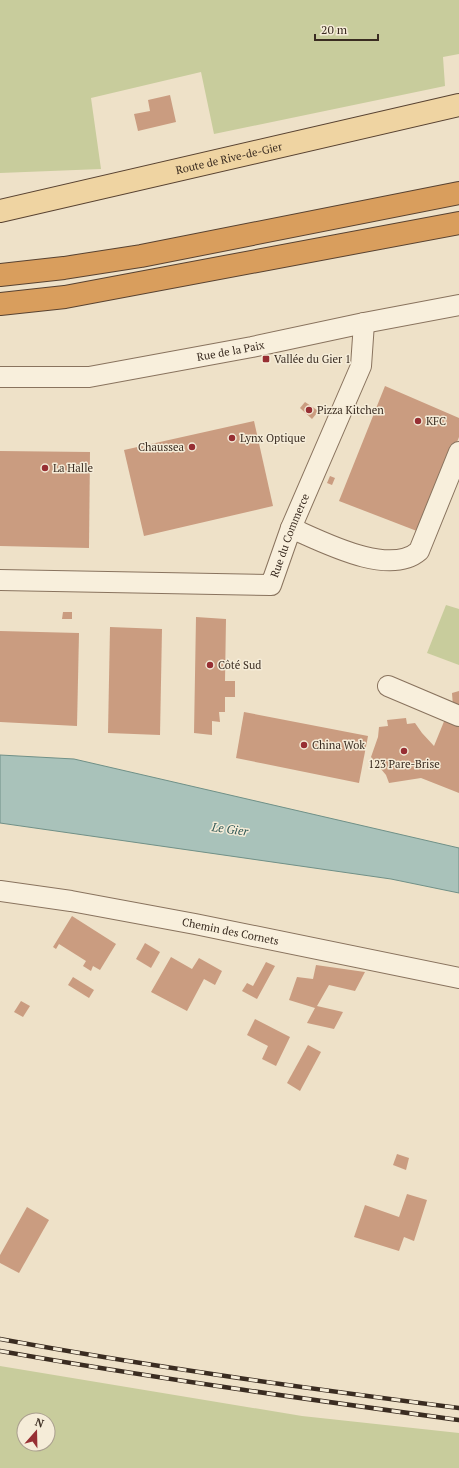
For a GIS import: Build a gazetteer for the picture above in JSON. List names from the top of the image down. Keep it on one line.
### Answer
{"streets":{"main road":["Route de Rive-de-Gier"],"street":["Rue de la Paix","Rue du Commerce","Chemin des Cornets"]},"crossings":[["Rue de la Paix","Rue du Commerce"]],"water":["Le Gier"],"places":{"transit":["Vallée du Gier 1"],"other":["Pizza Kitchen","KFC","Lynx Optique","Chaussea","La Halle","Côté Sud","China Wok","123 Pare-Brise"]},"scale_bar":"20 m","north":"top"}
